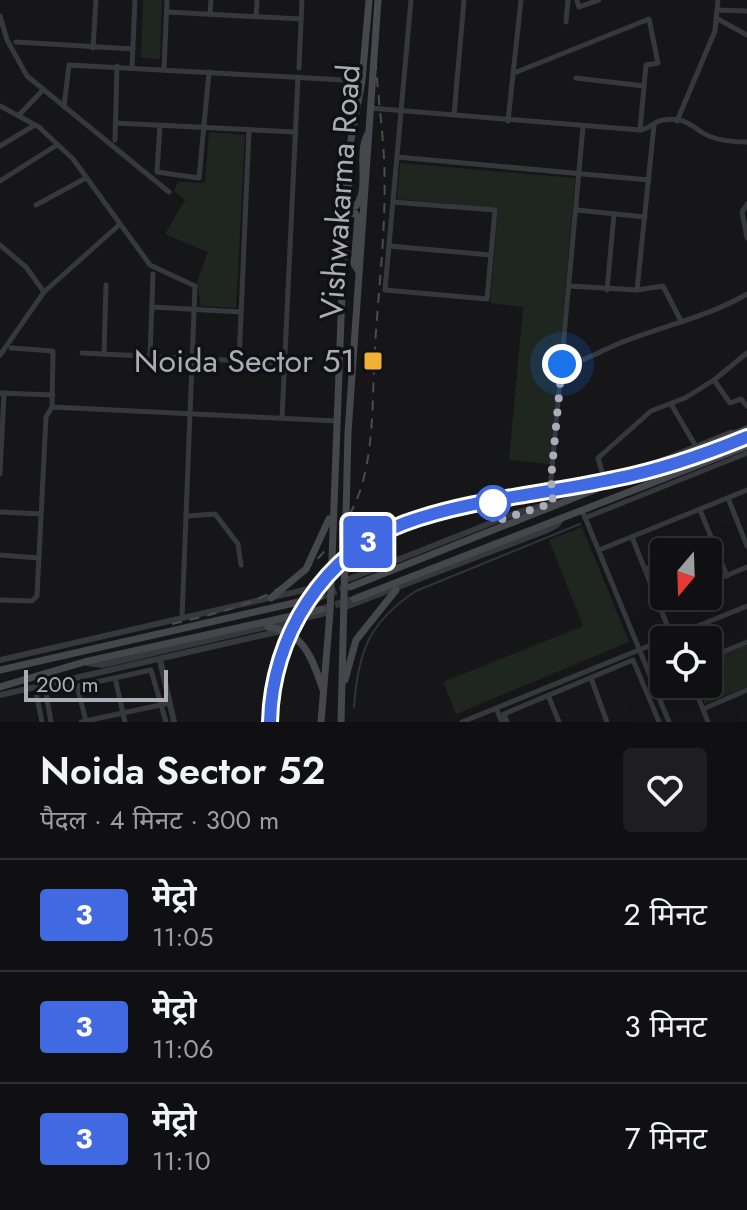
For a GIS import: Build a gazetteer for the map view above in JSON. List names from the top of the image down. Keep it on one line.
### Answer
{"streets":{"main road":["Vishwakarma Road"]},"places":{"transit":["Noida Sector 51"]},"lines":["metro line 3"],"scale_bar":"200 m","north":"bottom","page":{"on_map":"3","scale":"200 m","heading":["Noida Sector 52","पैदल · 4 मिनट · 300 m"],"list":[{"mark":"3","name":"मेट्रो","note":"11:05","value":"2 मिनट"},{"mark":"3","name":"मेट्रो","note":"11:06","value":"3 मिनट"},{"mark":"3","name":"मेट्रो","note":"11:10","value":"7 मिनट"}]}}
